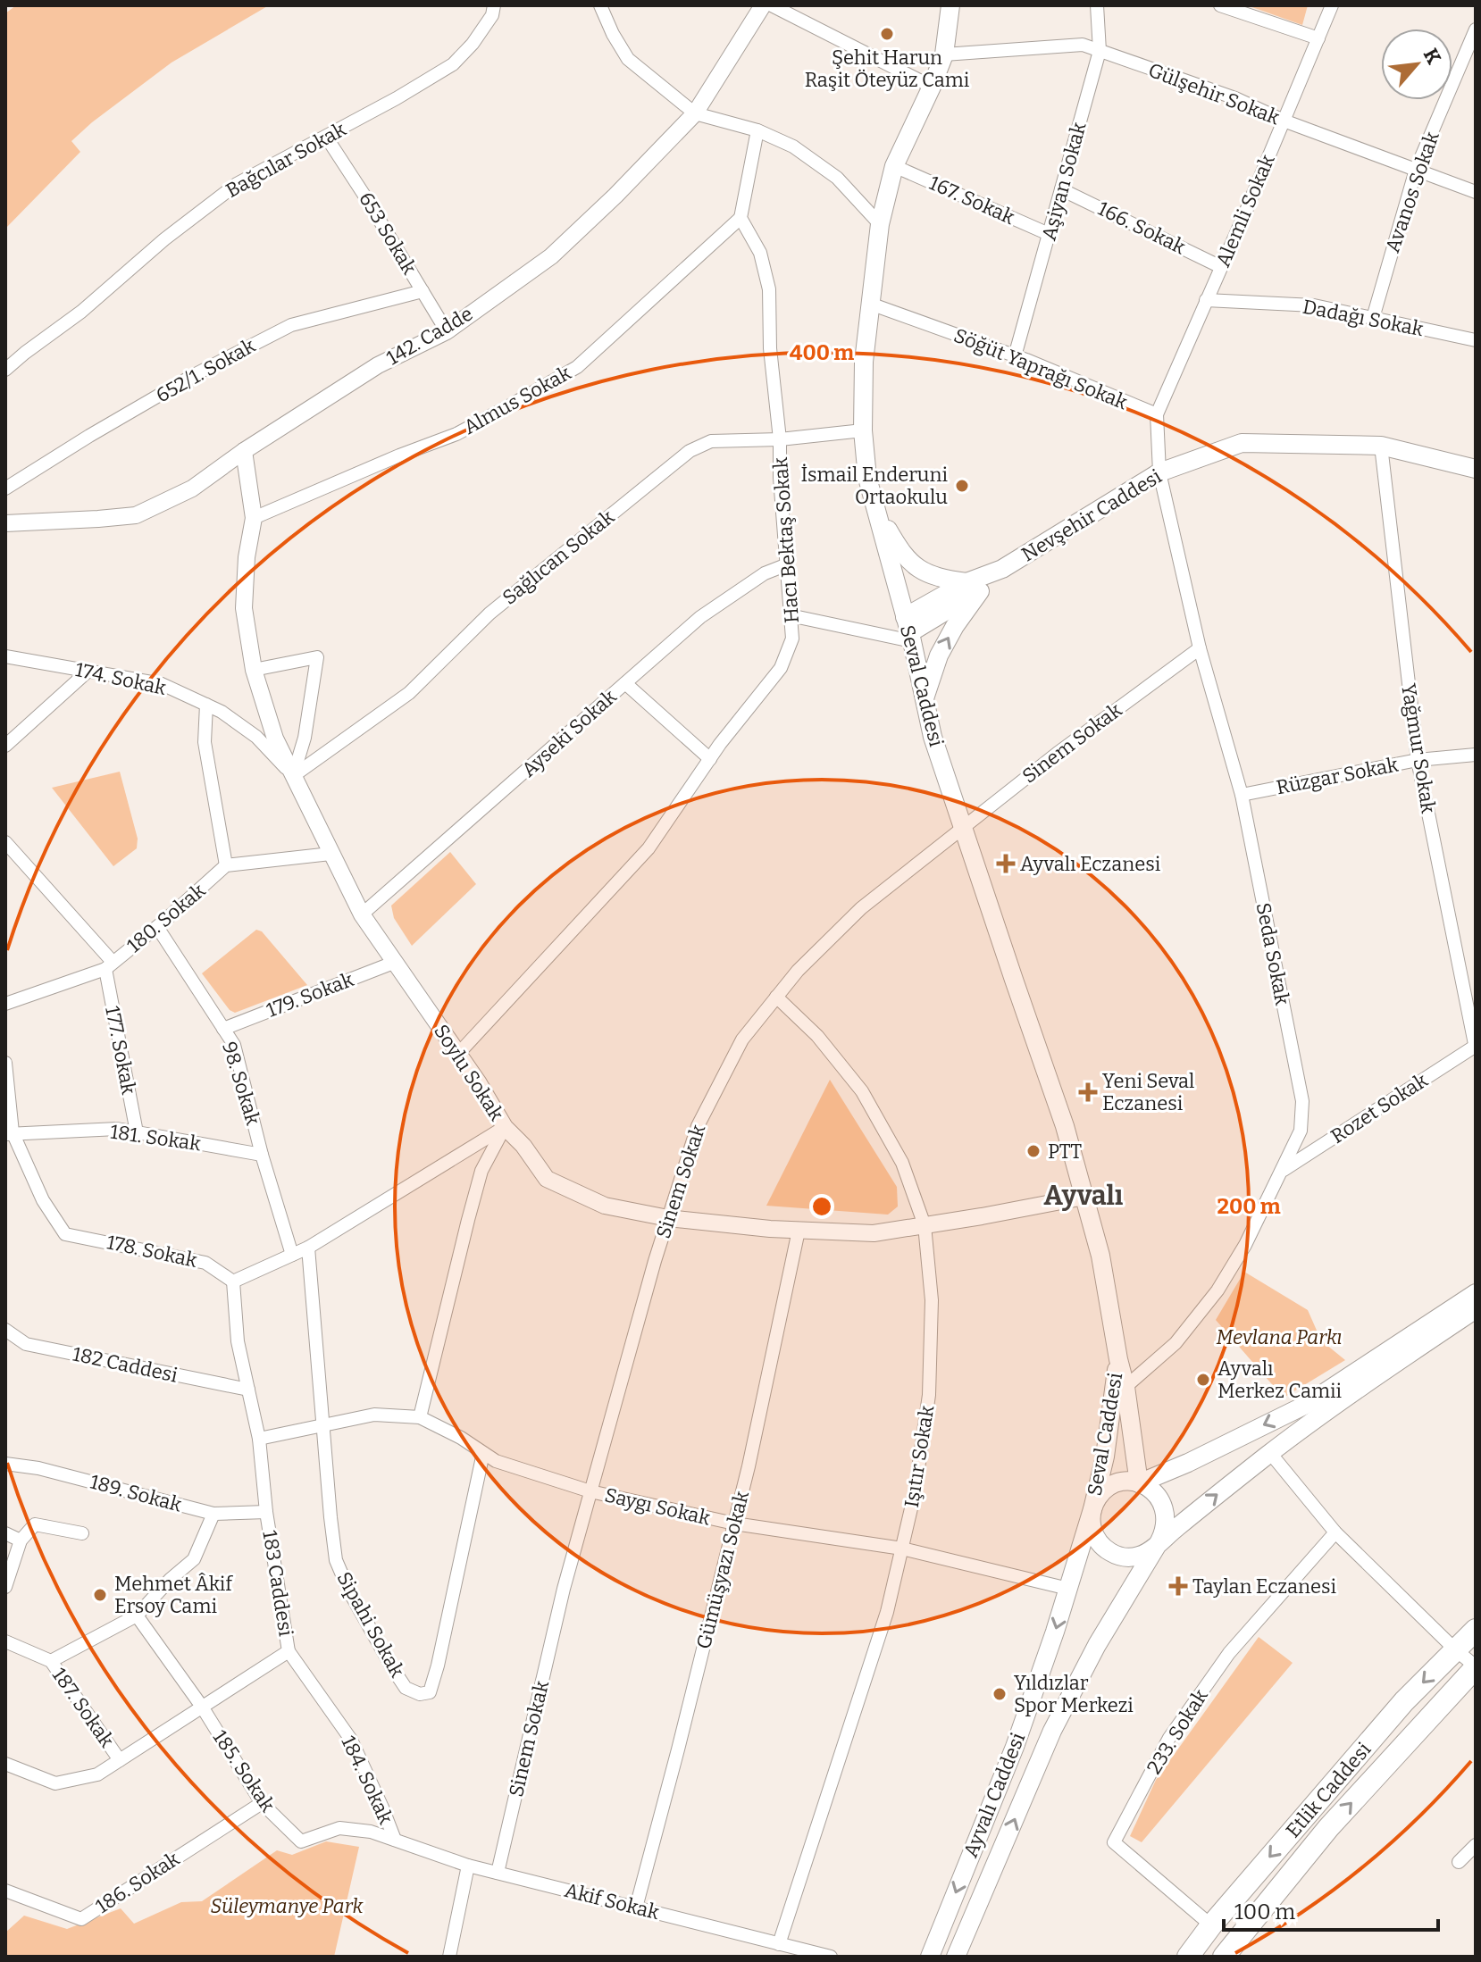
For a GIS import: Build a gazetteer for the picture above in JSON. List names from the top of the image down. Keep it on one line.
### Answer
{"streets":{"main road":["Nevşehir Caddesi","Seval Caddesi","Etlik Caddesi","Ayvalı Caddesi"],"street":["Gülşehir Sokak","Bağcılar Sokak","Aşiyan Sokak","Avanos Sokak","167. Sokak","Alemli Sokak","166. Sokak","653 Sokak","Dadağı Sokak","142. Cadde","Söğüt Yaprağı Sokak","652/1. Sokak","Almus Sokak","Hacı Bektaş Sokak","Sağlıcan Sokak","174. Sokak","Ayseki Sokak","Sinem Sokak","Yağmur Sokak","Rüzgar Sokak","180. Sokak","Seda Sokak","179. Sokak","177. Sokak","Soylu Sokak","98. Sokak","Rozet Sokak","181. Sokak","178. Sokak","182 Caddesi","Işıtır Sokak","189. Sokak","Saygı Sokak","Gümüşyazı Sokak","183 Caddesi","Sipahi Sokak","187. Sokak","233. Sokak","185. Sokak","184. Sokak","186. Sokak","Akif Sokak"]},"crossings":[["Gülşehir Sokak","Aşiyan Sokak"],["Gülşehir Sokak","Avanos Sokak"],["Gülşehir Sokak","Alemli Sokak"],["Gülşehir Sokak","Seval Caddesi"],["Bağcılar Sokak","653 Sokak"],["Aşiyan Sokak","167. Sokak"],["Aşiyan Sokak","166. Sokak"],["Aşiyan Sokak","Söğüt Yaprağı Sokak"],["Avanos Sokak","Dadağı Sokak"],["167. Sokak","Seval Caddesi"],["Alemli Sokak","166. Sokak"],["Alemli Sokak","Dadağı Sokak"],["Alemli Sokak","Söğüt Yaprağı Sokak"],["653 Sokak","142. Cadde"],["653 Sokak","652/1. Sokak"],["142. Cadde","Soylu Sokak"],["Söğüt Yaprağı Sokak","Seval Caddesi"],["Almus Sokak","Hacı Bektaş Sokak"],["Almus Sokak","Soylu Sokak"],["Nevşehir Caddesi","Seval Caddesi"],["Nevşehir Caddesi","Yağmur Sokak"],["Nevşehir Caddesi","Seda Sokak"],["Hacı Bektaş Sokak","Sağlıcan Sokak"],["Hacı Bektaş Sokak","Ayseki Sokak"],["Hacı Bektaş Sokak","Soylu Sokak"],["Sağlıcan Sokak","174. Sokak"],["Sağlıcan Sokak","Seval Caddesi"],["Sağlıcan Sokak","Soylu Sokak"],["174. Sokak","Soylu Sokak"],["Seval Caddesi","Sinem Sokak"],["Seval Caddesi","Seda Sokak"],["Seval Caddesi","Soylu Sokak"],["Seval Caddesi","Ayvalı Caddesi"],["Ayseki Sokak","Soylu Sokak"],["Sinem Sokak","Seda Sokak"],["Sinem Sokak","Soylu Sokak"],["Sinem Sokak","Işıtır Sokak"],["Sinem Sokak","Saygı Sokak"],["Sinem Sokak","Akif Sokak"],["Yağmur Sokak","Rüzgar Sokak"],["Yağmur Sokak","Rozet Sokak"],["Rüzgar Sokak","Seda Sokak"],["180. Sokak","177. Sokak"],["180. Sokak","98. Sokak"],["Seda Sokak","Rozet Sokak"],["179. Sokak","Soylu Sokak"],["179. Sokak","98. Sokak"],["177. Sokak","181. Sokak"],["Soylu Sokak","Işıtır Sokak"],["Soylu Sokak","Gümüşyazı Sokak"],["98. Sokak","181. Sokak"],["181. Sokak","178. Sokak"],["178. Sokak","183 Caddesi"],["182 Caddesi","183 Caddesi"],["Işıtır Sokak","Saygı Sokak"],["Işıtır Sokak","Akif Sokak"],["189. Sokak","183 Caddesi"],["Saygı Sokak","Gümüşyazı Sokak"],["Saygı Sokak","183 Caddesi"],["Saygı Sokak","Sipahi Sokak"],["Saygı Sokak","Ayvalı Caddesi"],["Gümüşyazı Sokak","Akif Sokak"],["183 Caddesi","187. Sokak"],["183 Caddesi","185. Sokak"],["183 Caddesi","184. Sokak"],["233. Sokak","Etlik Caddesi"],["185. Sokak","184. Sokak"],["185. Sokak","186. Sokak"],["185. Sokak","Akif Sokak"],["184. Sokak","Akif Sokak"]],"districts":["Ayvalı"],"parks":["Mevlana Parkı","Süleymanye Park"],"places":{"other":["Şehit Harun Raşit Öteyüz Cami","İsmail Enderuni Ortaokulu","PTT","Ayvalı Merkez Camii","Mehmet Âkif Ersoy Cami","Yıldızlar Spor Merkezi"],"health":["Ayvalı Eczanesi","Yeni Seval Eczanesi","Taylan Eczanesi"]},"scale_bar":"100 m","north":"top right","rings":["400 m","200 m"]}
